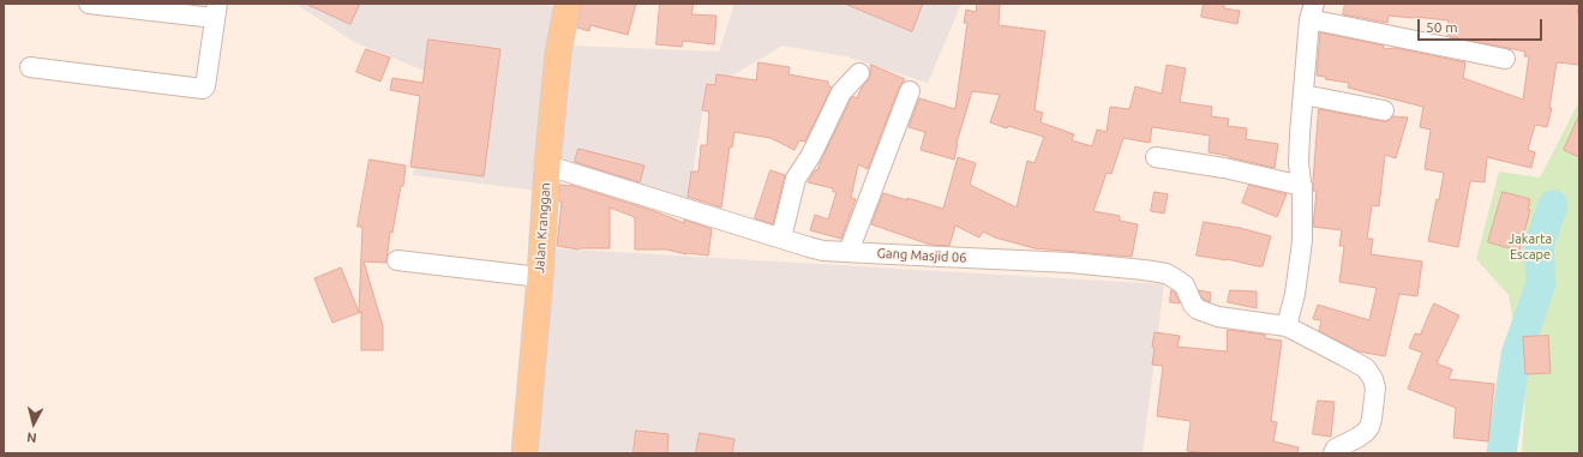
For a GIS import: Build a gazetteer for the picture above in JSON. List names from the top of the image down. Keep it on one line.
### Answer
{"streets":{"main road":["Jalan Kranggan"],"street":["Gang Masjid 06"]},"crossings":[["Jalan Kranggan","Gang Masjid 06"]],"parks":["Jakarta Escape"],"scale_bar":"50 m","north":"bottom"}
